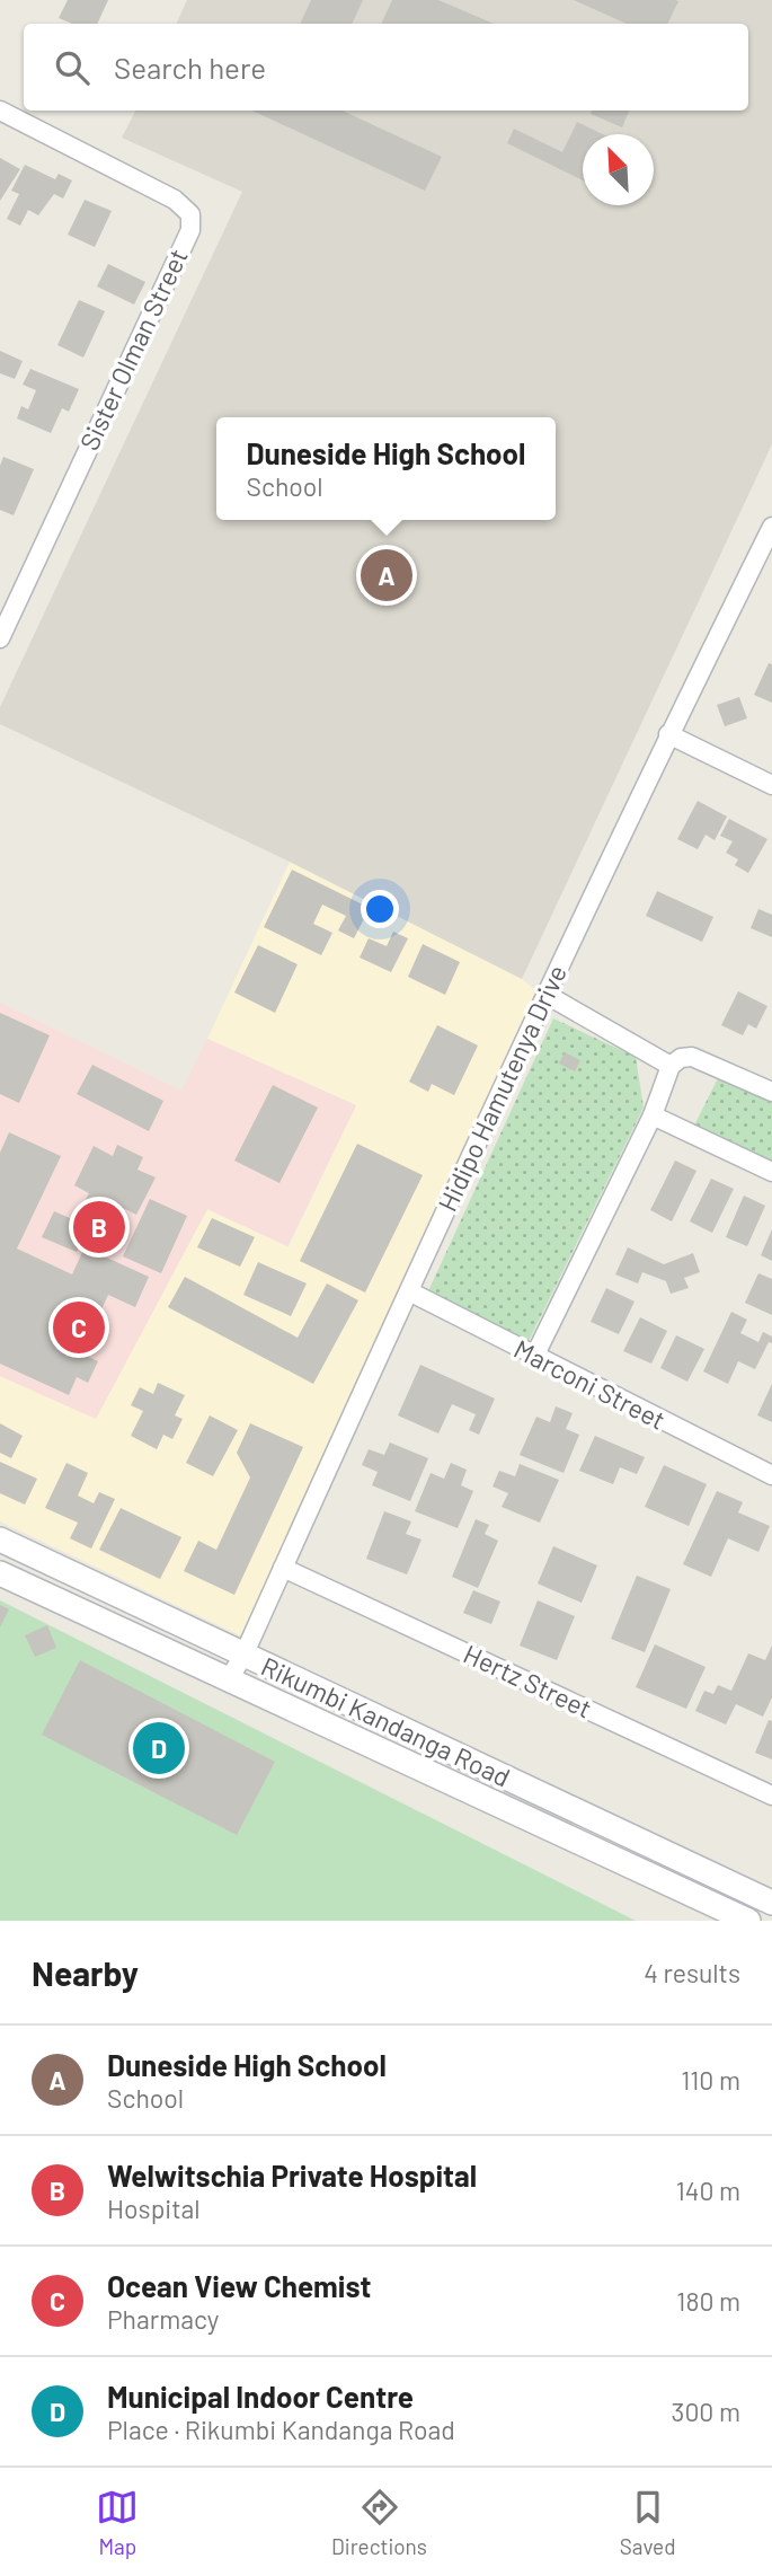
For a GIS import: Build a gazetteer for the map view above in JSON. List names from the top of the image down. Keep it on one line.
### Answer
{"streets":{"main road":["Rikumbi Kandanga Road"],"street":["Sister Olman Street","Hidipo Hamutenya Drive","Marconi Street","Hertz Street"]},"crossings":[["Hidipo Hamutenya Drive","Marconi Street"],["Hidipo Hamutenya Drive","Hertz Street"],["Hidipo Hamutenya Drive","Rikumbi Kandanga Road"]],"north":"top left","page":{"search":"Search here","popup":["Duneside High School","School"],"pins":["A","B","C","D"],"heading":["Nearby","4 results"],"list":[{"mark":"A","name":"Duneside High School","note":"School","value":"110 m"},{"mark":"B","name":"Welwitschia Private Hospital","note":"Hospital","value":"140 m"},{"mark":"C","name":"Ocean View Chemist","note":"Pharmacy","value":"180 m"},{"mark":"D","name":"Municipal Indoor Centre","note":"Place · Rikumbi Kandanga Road","value":"300 m"}],"nav":["Map","Directions","Saved"]}}
